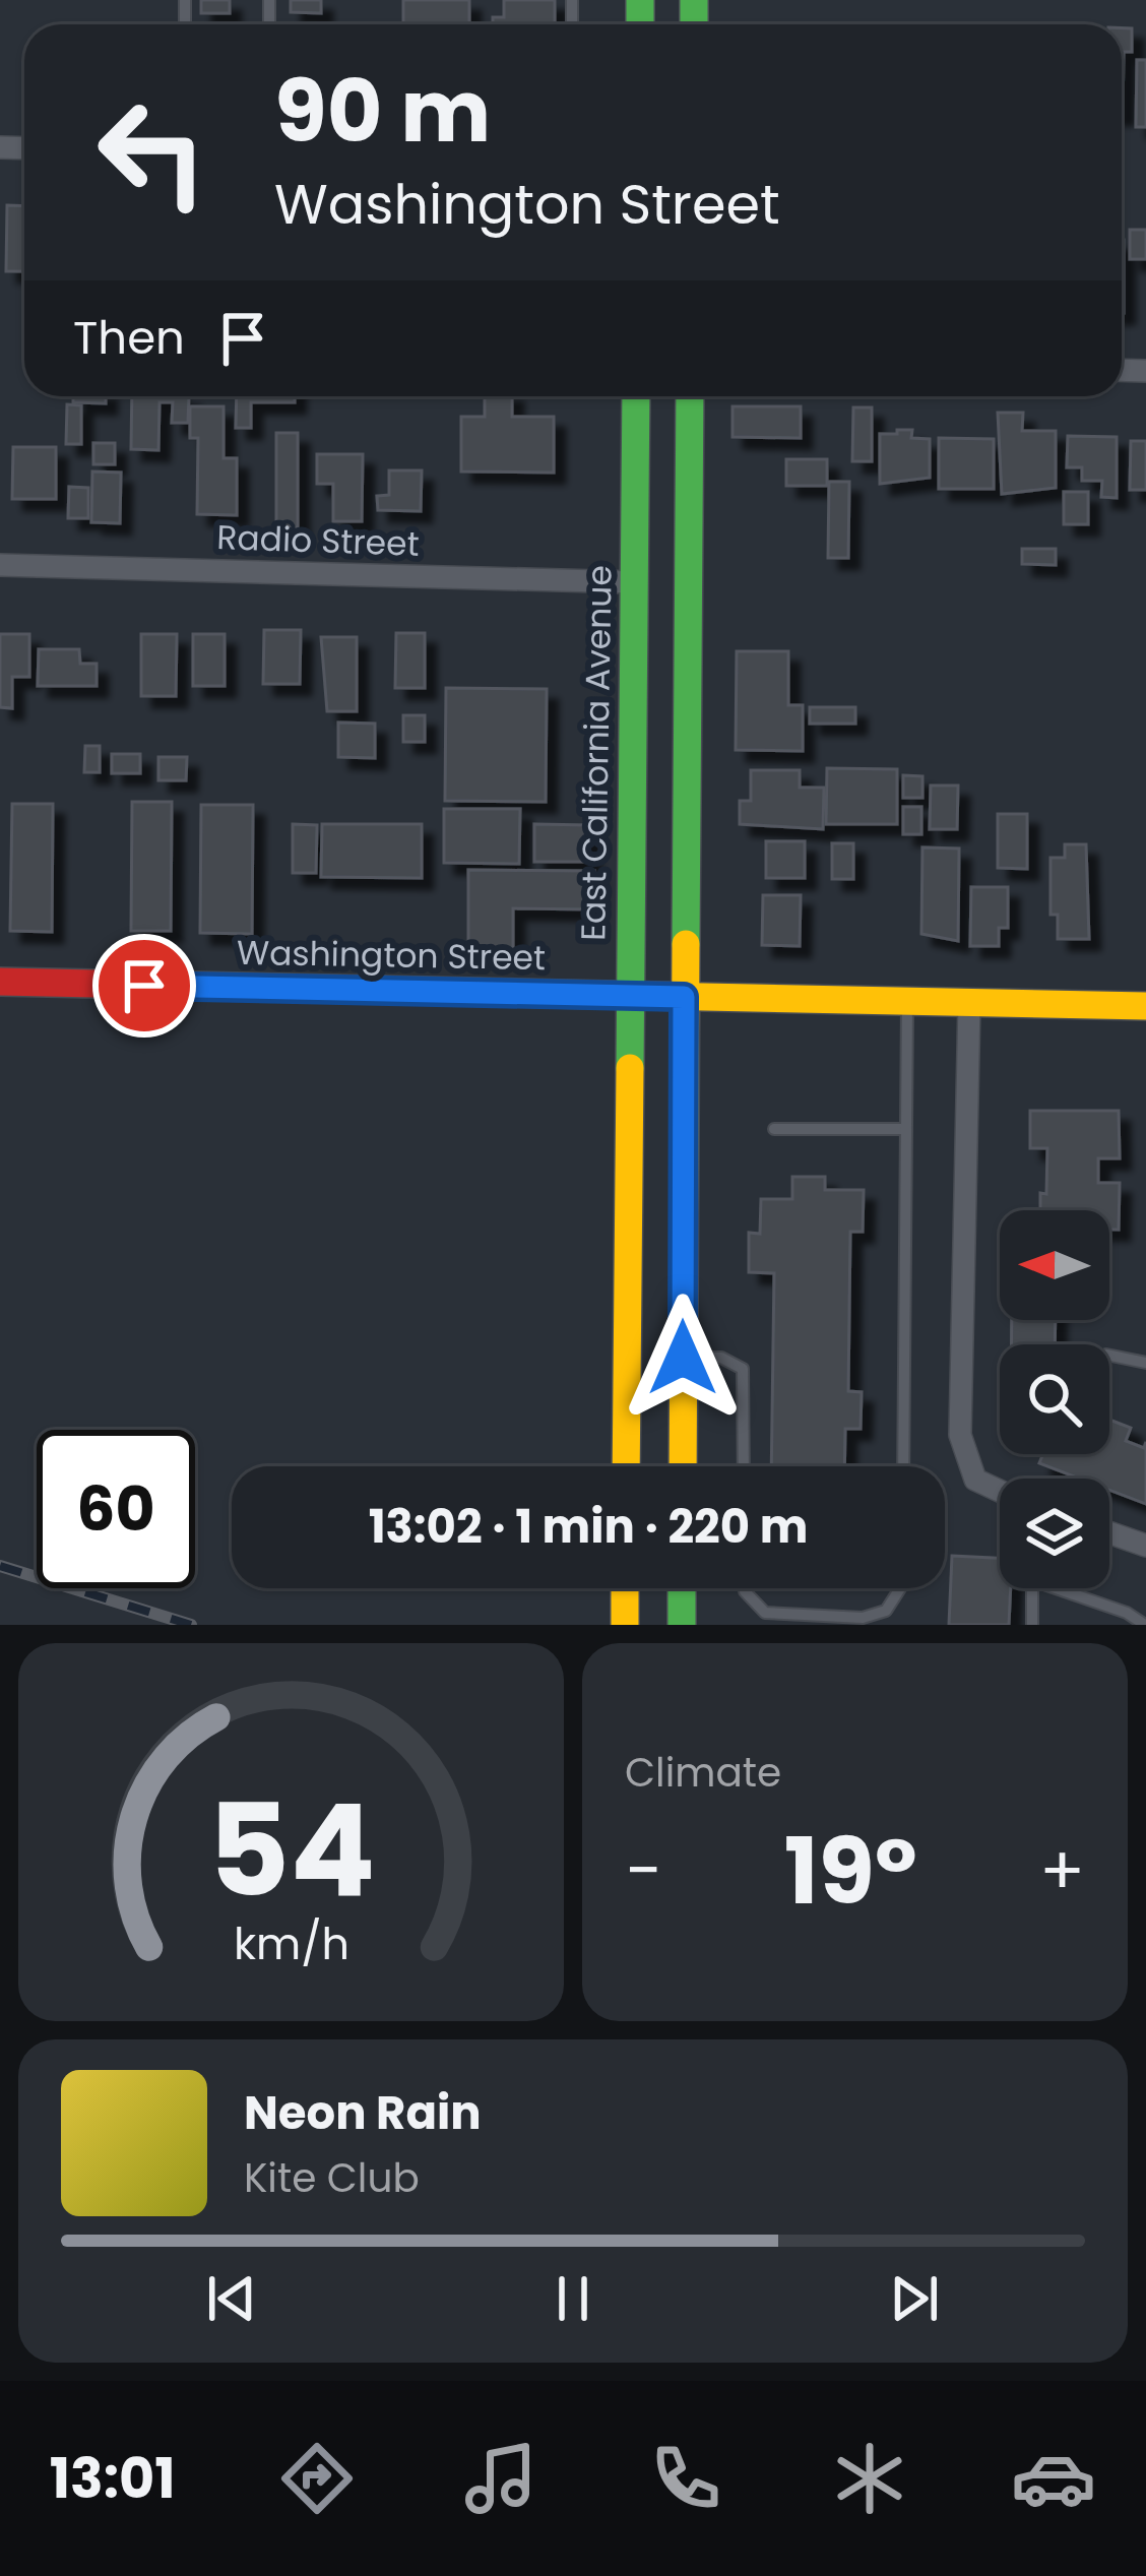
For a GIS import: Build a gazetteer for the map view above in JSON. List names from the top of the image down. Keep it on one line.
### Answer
{"streets":{"main road":["East California Avenue","Washington Street"],"street":["Radio Street"]},"crossings":[["Radio Street","East California Avenue"],["East California Avenue","Washington Street"]],"north":"left","page":{"turn":["90 m","Washington Street"],"then":"Then","limit":"60","trip":"13:02 · 1 min · 220 m","tile":"Climate","heat":["−","19°","+"],"song":["Neon Rain","Kite Club"],"tabs":"13:01","gauge":["54","km/h"]}}
